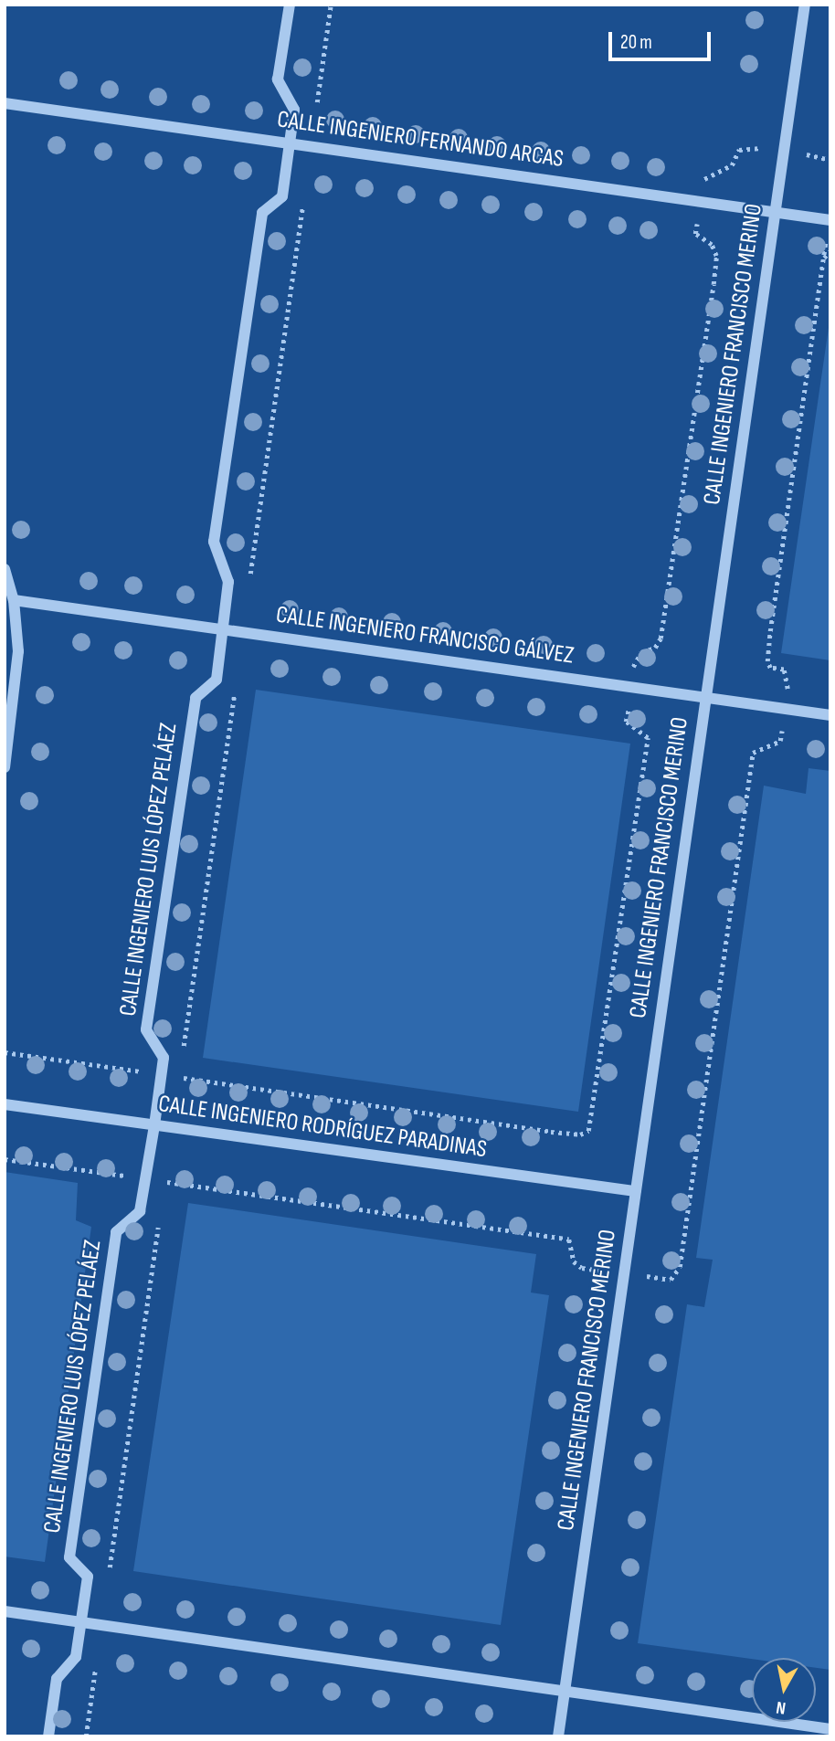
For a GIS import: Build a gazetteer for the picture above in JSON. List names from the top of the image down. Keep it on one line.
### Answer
{"streets":{"street":["CALLE INGENIERO FERNANDO ARCAS","CALLE INGENIERO FRANCISCO MERINO","CALLE INGENIERO FRANCISCO GÁLVEZ","CALLE INGENIERO LUIS LÓPEZ PELÁEZ","CALLE INGENIERO RODRÍGUEZ PARADINAS"]},"crossings":[["CALLE INGENIERO FERNANDO ARCAS","CALLE INGENIERO FRANCISCO MERINO"],["CALLE INGENIERO FERNANDO ARCAS","CALLE INGENIERO LUIS LÓPEZ PELÁEZ"],["CALLE INGENIERO FRANCISCO MERINO","CALLE INGENIERO FRANCISCO GÁLVEZ"],["CALLE INGENIERO FRANCISCO MERINO","CALLE INGENIERO RODRÍGUEZ PARADINAS"],["CALLE INGENIERO FRANCISCO GÁLVEZ","CALLE INGENIERO LUIS LÓPEZ PELÁEZ"],["CALLE INGENIERO LUIS LÓPEZ PELÁEZ","CALLE INGENIERO RODRÍGUEZ PARADINAS"]],"scale_bar":"20 m","north":"bottom"}
